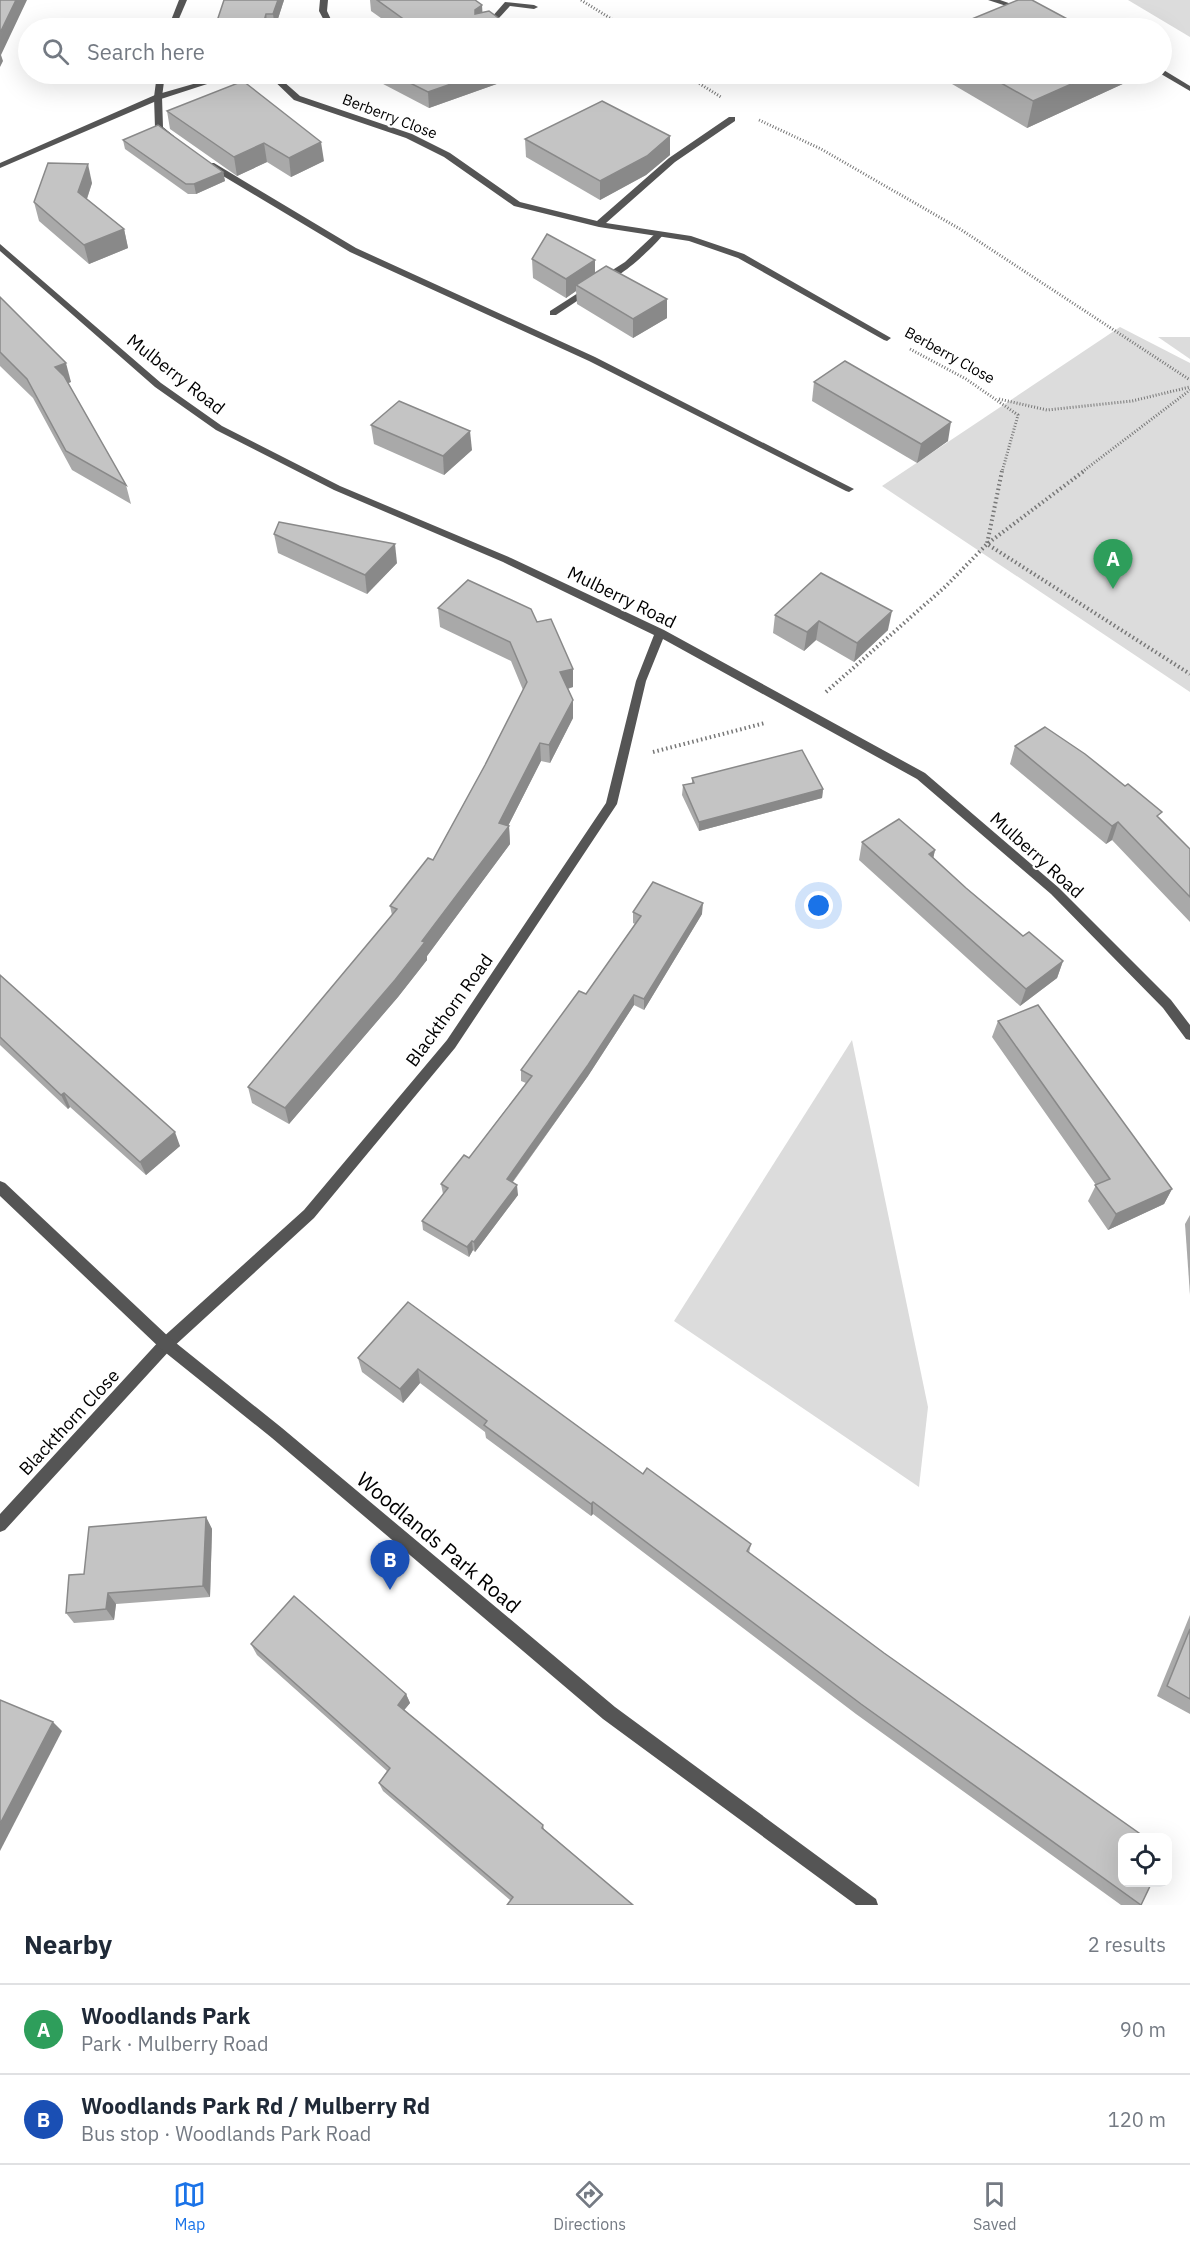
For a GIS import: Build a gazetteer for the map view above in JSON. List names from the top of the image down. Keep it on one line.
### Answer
{"streets":{"street":["Berberry Close","Mulberry Road","Blackthorn Road","Blackthorn Close","Woodlands Park Road"]},"crossings":[["Mulberry Road","Blackthorn Road"],["Blackthorn Road","Blackthorn Close"],["Blackthorn Road","Woodlands Park Road"],["Blackthorn Close","Woodlands Park Road"]],"page":{"search":"Search here","pins":["A","B"],"heading":["Nearby","2 results"],"list":[{"mark":"A","name":"Woodlands Park","note":"Park · Mulberry Road","value":"90 m"},{"mark":"B","name":"Woodlands Park Rd / Mulberry Rd","note":"Bus stop · Woodlands Park Road","value":"120 m"}],"nav":["Map","Directions","Saved"]}}
